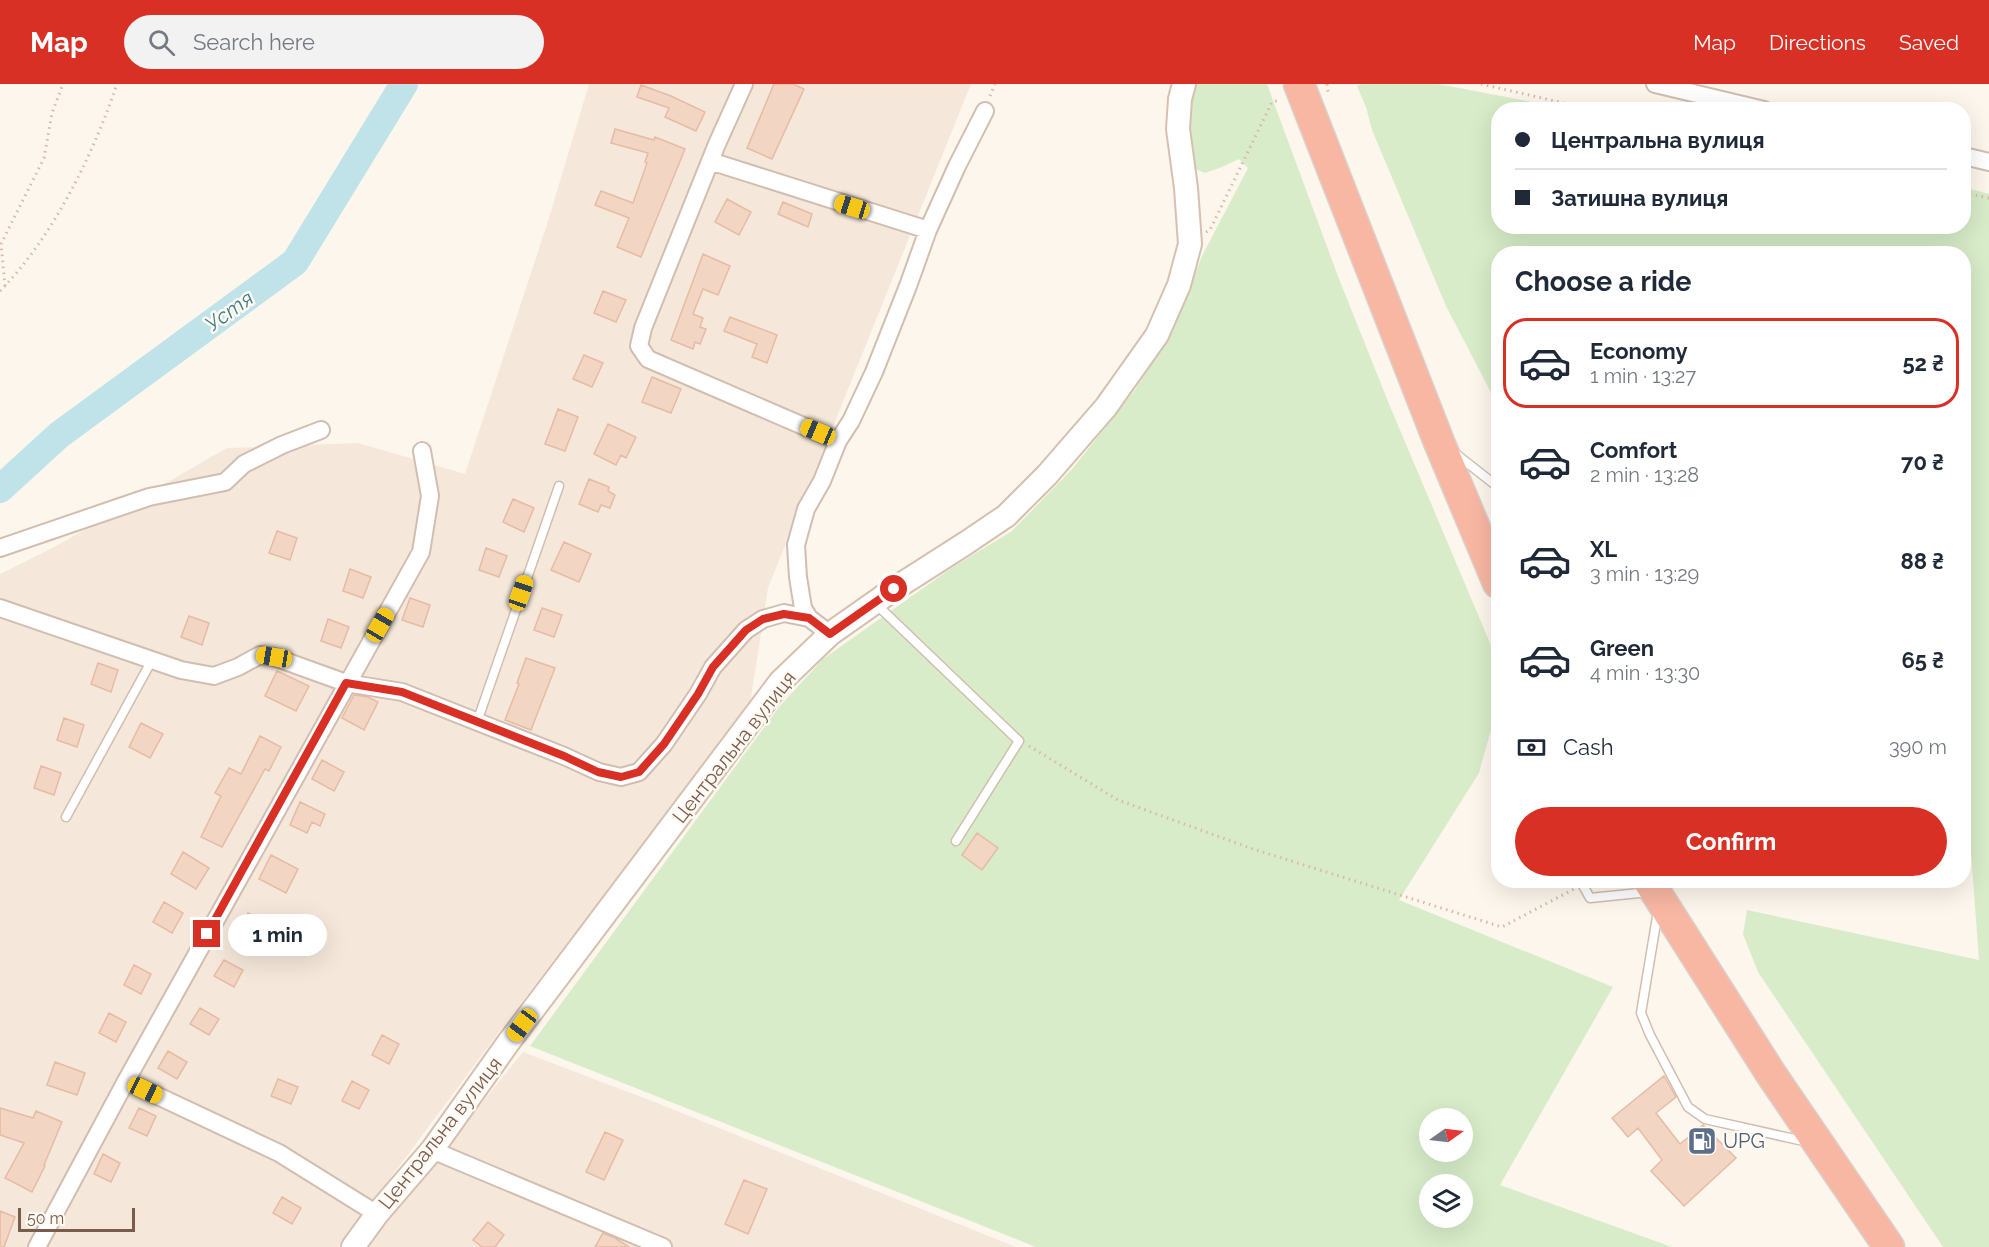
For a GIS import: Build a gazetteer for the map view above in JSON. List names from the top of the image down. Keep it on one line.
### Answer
{"streets":{"street":["Центральна вулиця"]},"water":["Устя"],"places":{"fuel station":["UPG"]},"scale_bar":"50 m","north":"right","page":{"header":"Map","search":"Search here","nav":["Map","Directions","Saved"],"banner":["Центральна вулиця","Затишна вулиця"],"heading":"Choose a ride","list":[{"name":"Economy","note":"1 min · 13:27","value":"52 ₴"},{"name":"Comfort","note":"2 min · 13:28","value":"70 ₴"},{"name":"XL","note":"3 min · 13:29","value":"88 ₴"},{"name":"Green","note":"4 min · 13:30","value":"65 ₴"}],"pay":["Cash","390 m"],"buttons":"Confirm","bubble":"1 min","scale":"50 m"}}
